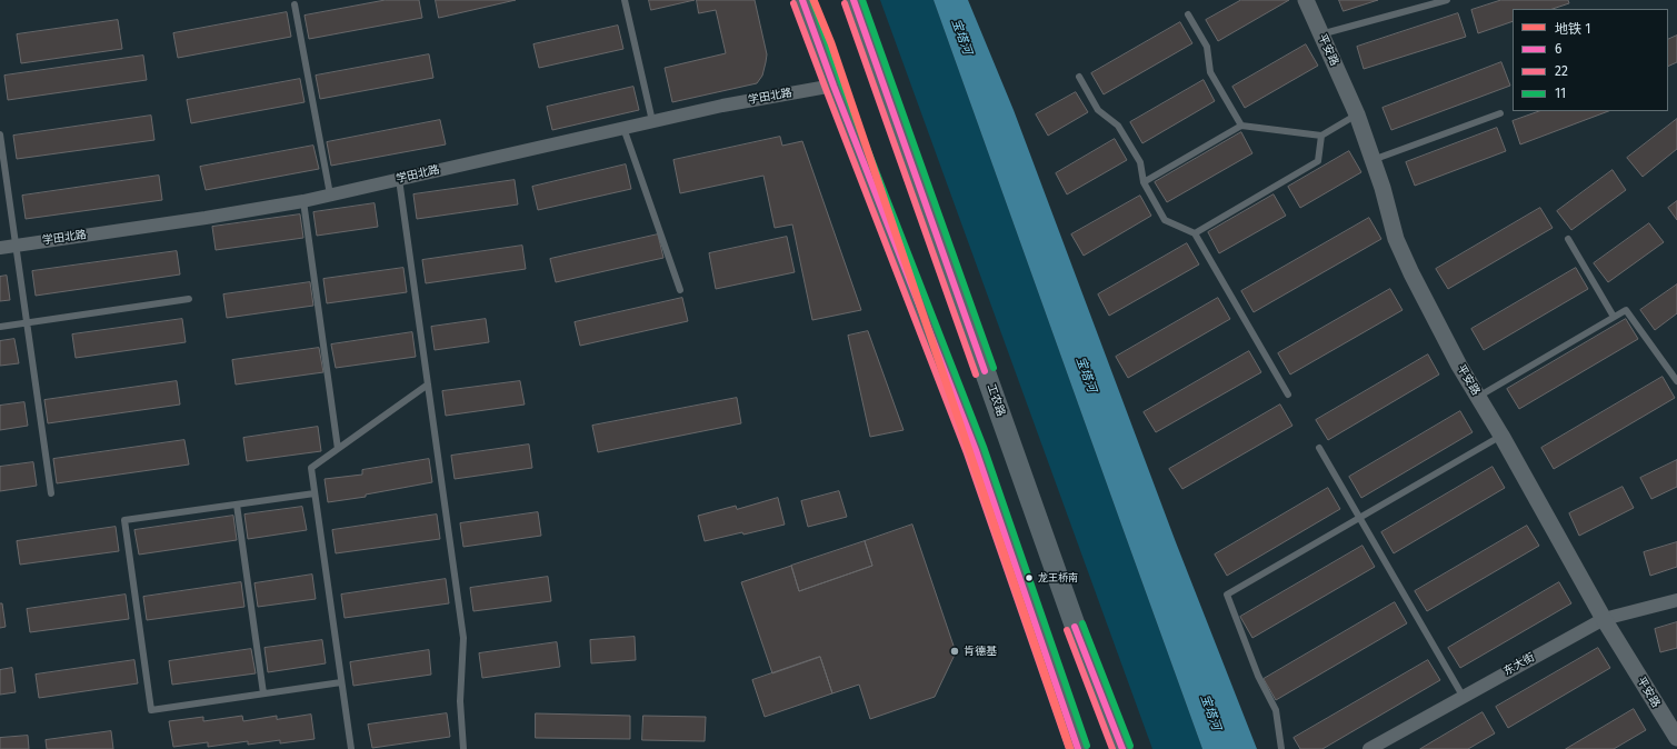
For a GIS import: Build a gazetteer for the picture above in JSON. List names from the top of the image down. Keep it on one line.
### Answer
{"streets":{"main road":["工农路"],"street":["平安路","学田北路","东大街"]},"crossings":[["平安路","东大街"]],"water":["宝塔河"],"places":["龙王桥南","肯德基"],"lines":["metro line 1","transit line 6","transit line 11","transit line 22"],"legend":["地铁 1","6","22","11"]}
